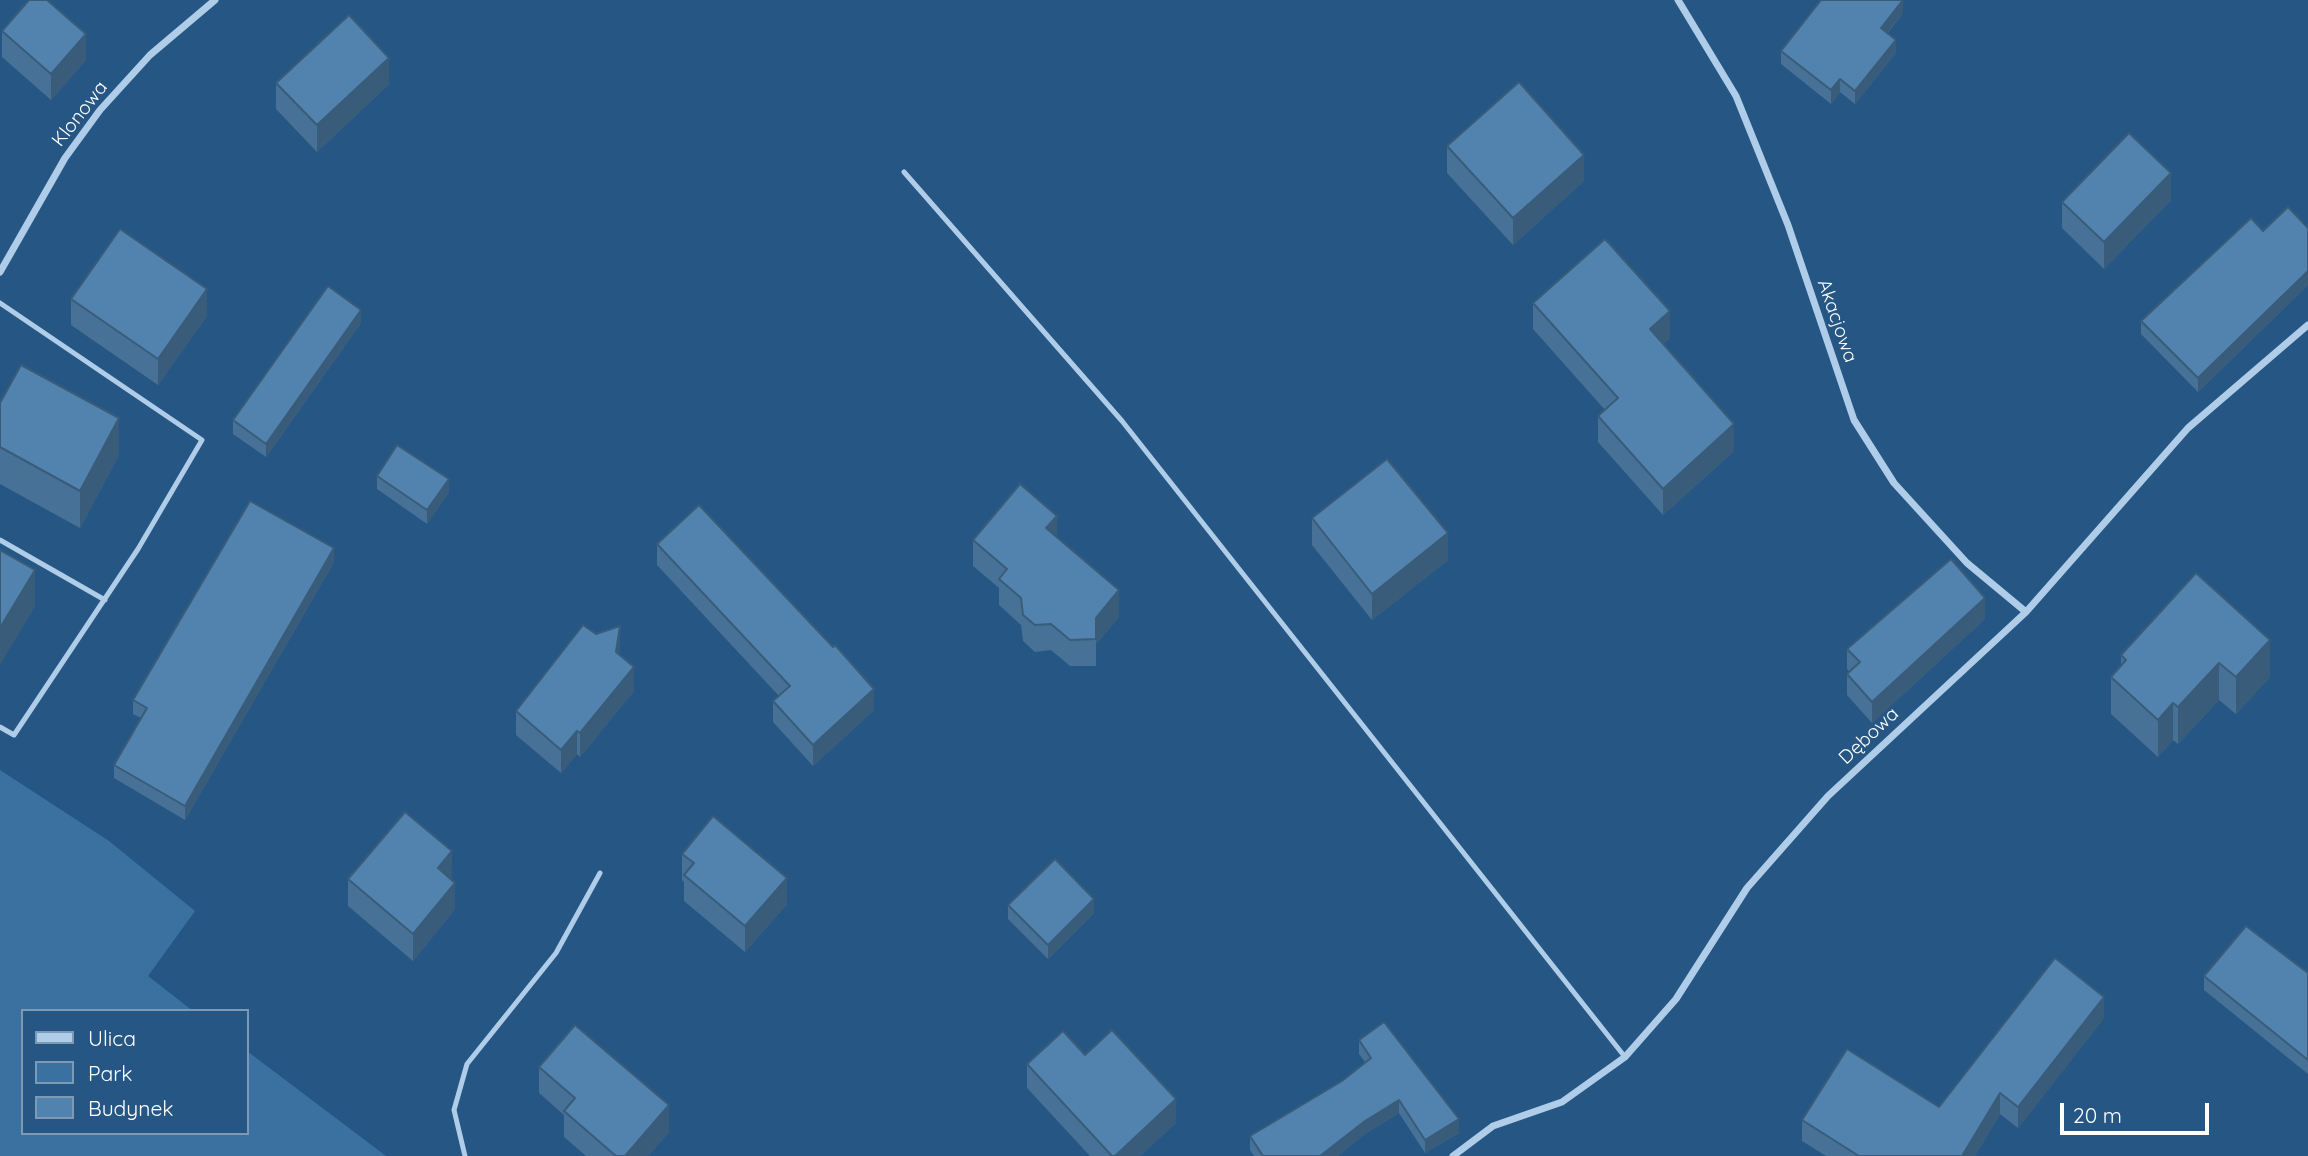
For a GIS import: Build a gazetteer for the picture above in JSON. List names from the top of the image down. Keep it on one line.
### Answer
{"streets":{"street":["Klonowa","Akacjowa","Dębowa"]},"crossings":[["Akacjowa","Dębowa"]],"legend":["Ulica","Park","Budynek"],"scale_bar":"20 m"}
